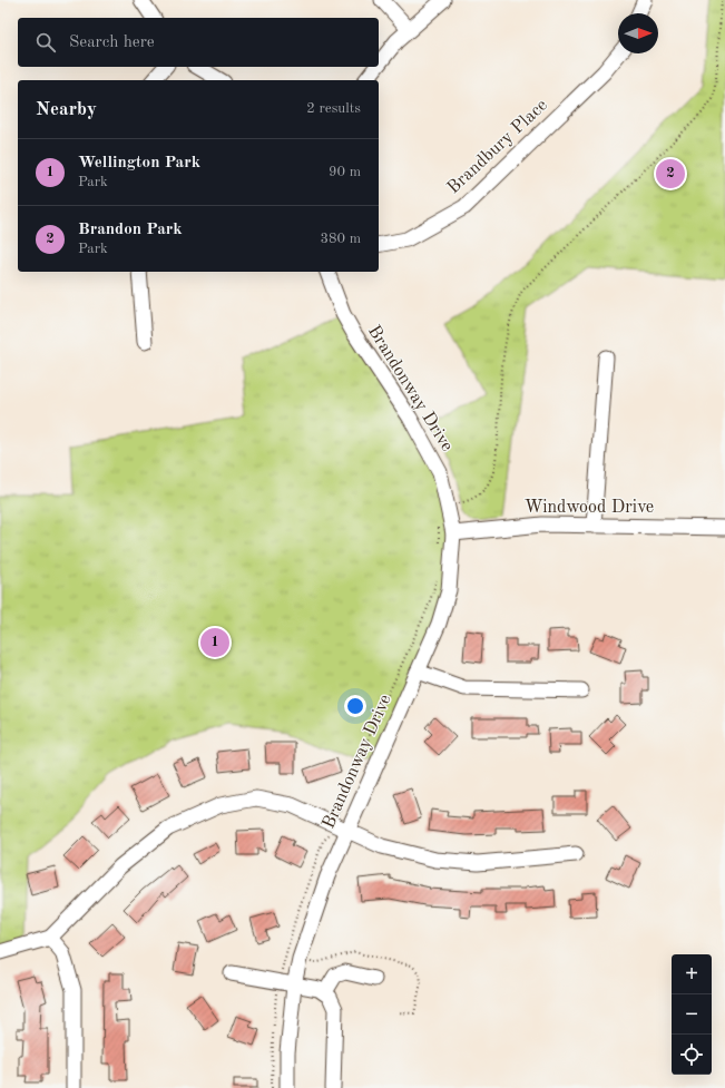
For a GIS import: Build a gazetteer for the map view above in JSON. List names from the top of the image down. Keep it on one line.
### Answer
{"streets":{"street":["Brandbury Place","Brandonway Drive","Windwood Drive"]},"crossings":[["Brandonway Drive","Windwood Drive"]],"north":"right","page":{"search":"Search here","heading":["Nearby","2 results"],"list":[{"mark":"1","name":"Wellington Park","note":"Park","value":"90 m"},{"mark":"2","name":"Brandon Park","note":"Park","value":"380 m"}],"pins":["2","1"],"map_buttons":["+","−"]}}
